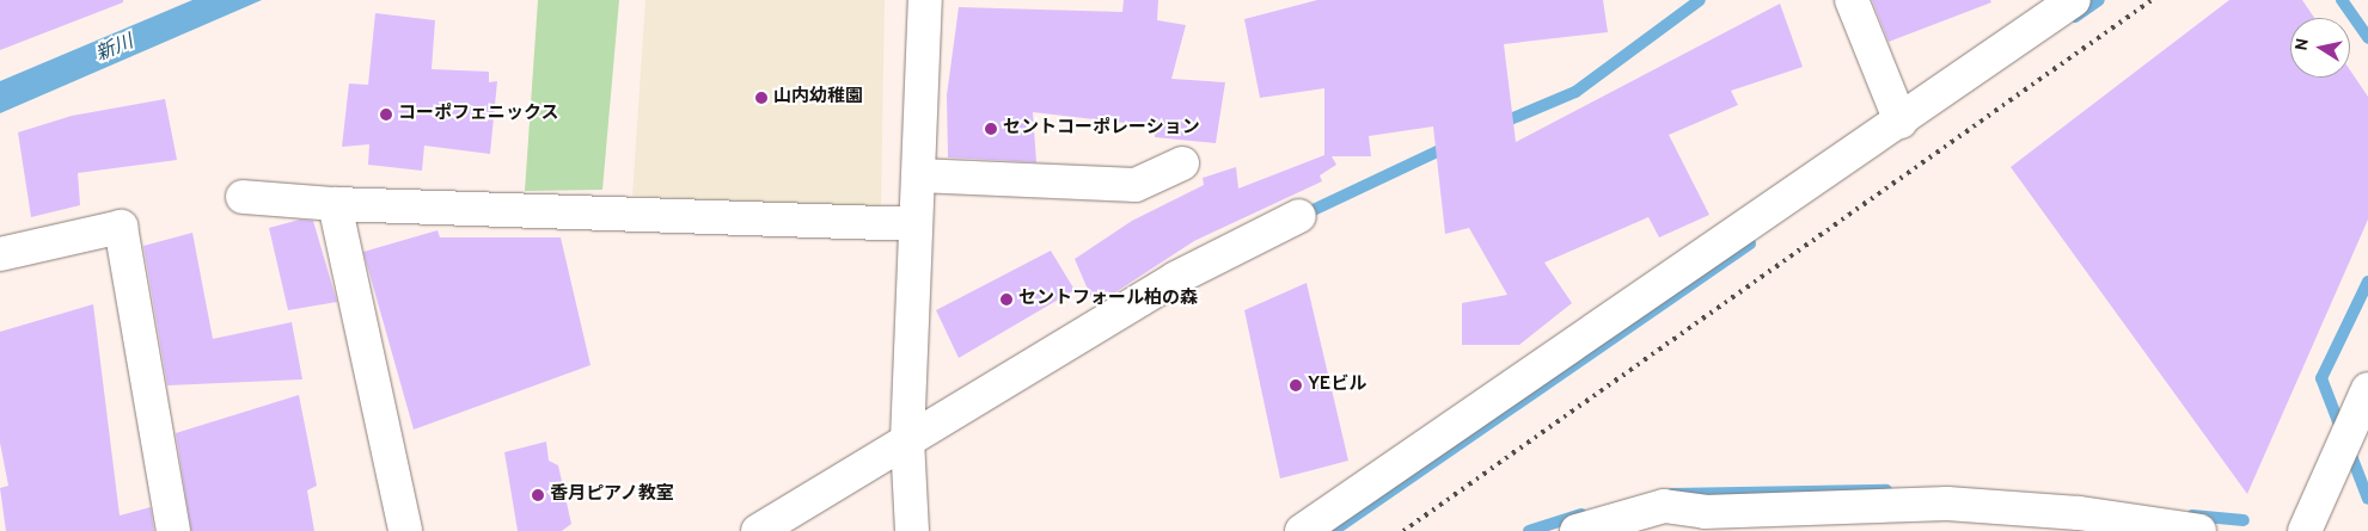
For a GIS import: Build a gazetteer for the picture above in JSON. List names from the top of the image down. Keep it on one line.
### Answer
{"water":["新川"],"places":["山内幼稚園","コーポフェニックス","セントコーポレーション","セントフォール柏の森","YEビル","香月ピアノ教室"],"north":"left"}
